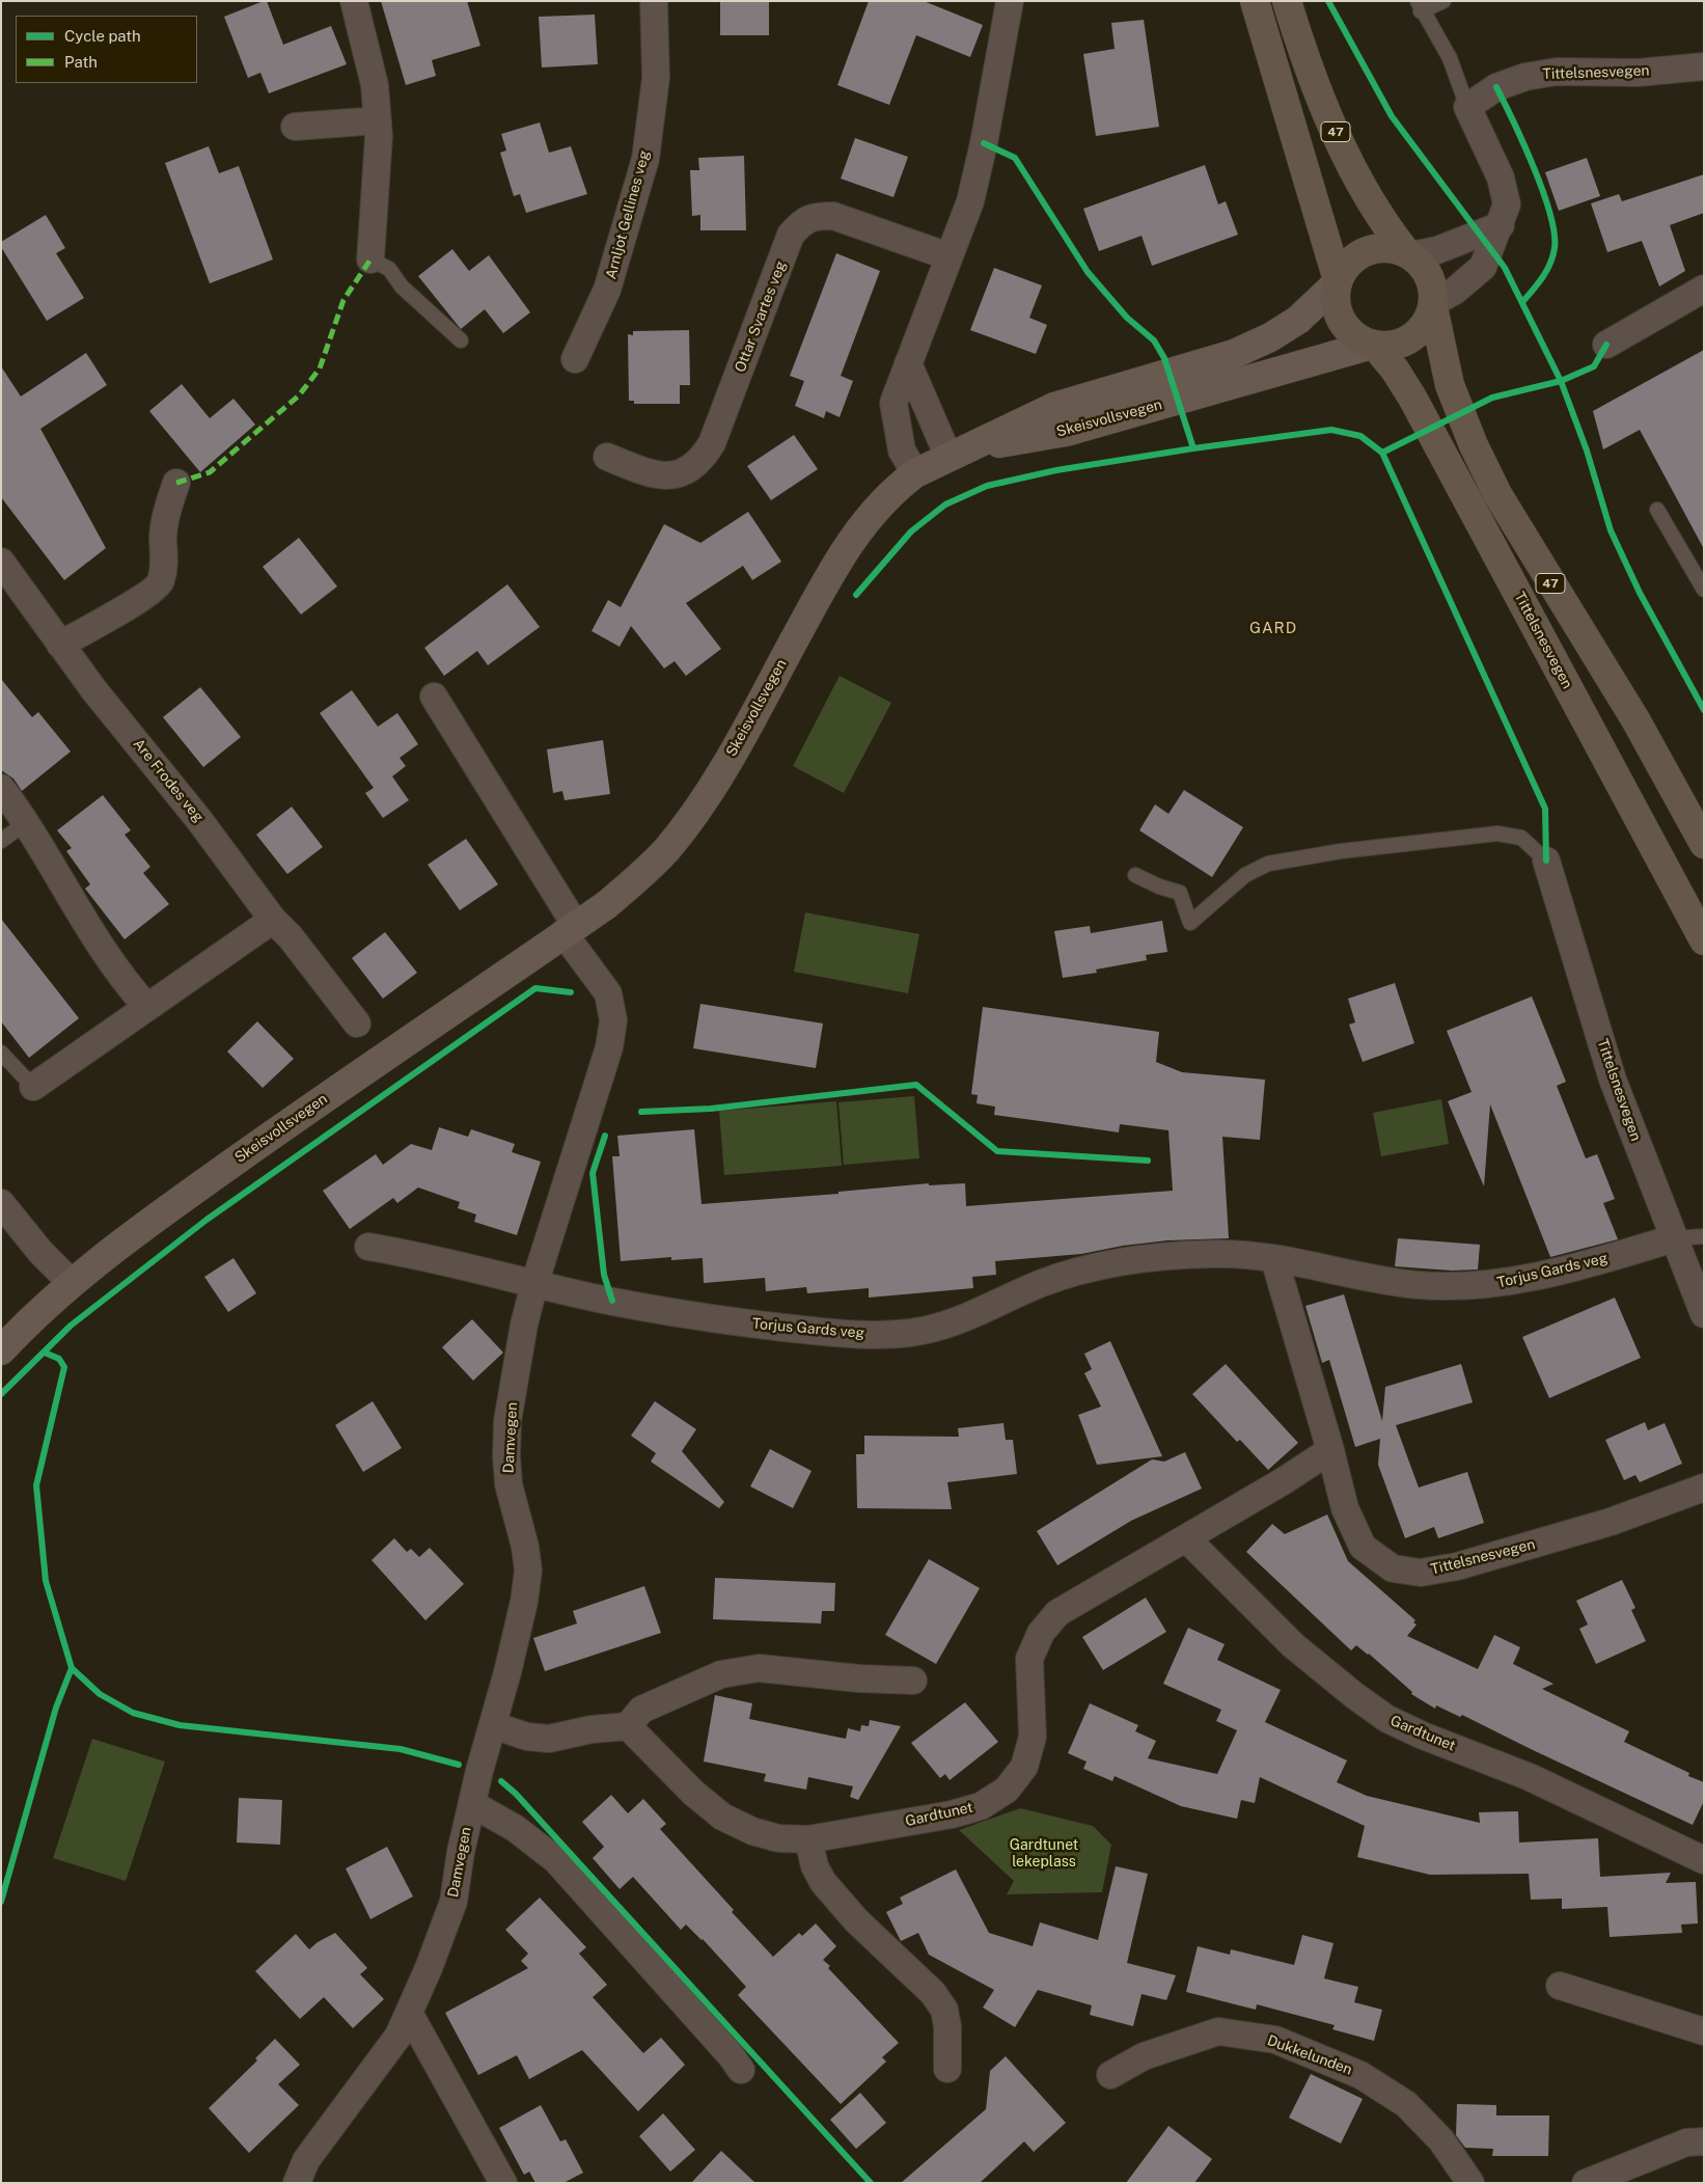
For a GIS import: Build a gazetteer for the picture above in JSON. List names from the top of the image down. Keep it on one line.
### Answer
{"streets":{"main road":["Tittelsnesvegen","47","Skeisvollsvegen"],"street":["Arnljot Gellines veg","Ottar Svartes veg","Are Frodes veg","Torjus Gards veg","Damvegen","Gardtunet","Dukkelunden"]},"crossings":[["Tittelsnesvegen","47"],["Tittelsnesvegen","Skeisvollsvegen"],["Tittelsnesvegen","Torjus Gards veg"],["Tittelsnesvegen","Gardtunet"],["47","Skeisvollsvegen"],["Skeisvollsvegen","Damvegen"],["Torjus Gards veg","Damvegen"]],"districts":["GARD"],"parks":["Gardtunet lekeplass"],"legend":["Cycle path","Path"]}
